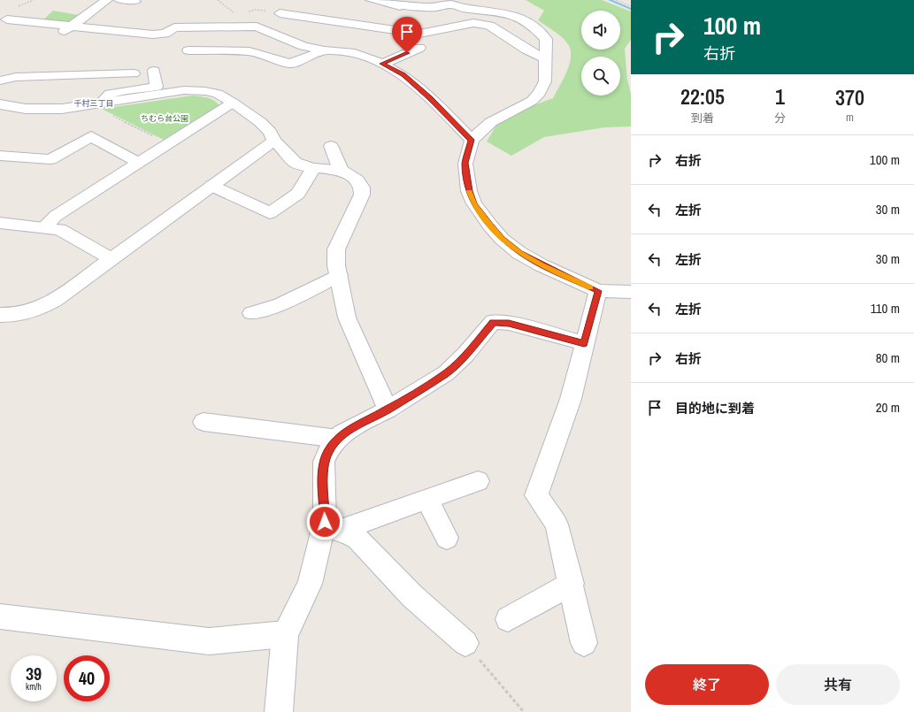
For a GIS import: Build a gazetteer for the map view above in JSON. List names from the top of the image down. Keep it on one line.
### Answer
{"districts":["千村三丁目"],"parks":["ちむら台公園"],"page":{"turn":["100 m","右折"],"eta":["22:05","到着","1","分","370","m"],"list":[{"name":"右折","value":"100 m"},{"name":"左折","value":"30 m"},{"name":"左折","value":"30 m"},{"name":"左折","value":"110 m"},{"name":"右折","value":"80 m"},{"name":"目的地に到着","value":"20 m"}],"speed":"39 km/h","limit":"40","buttons":["終了","共有"]}}
